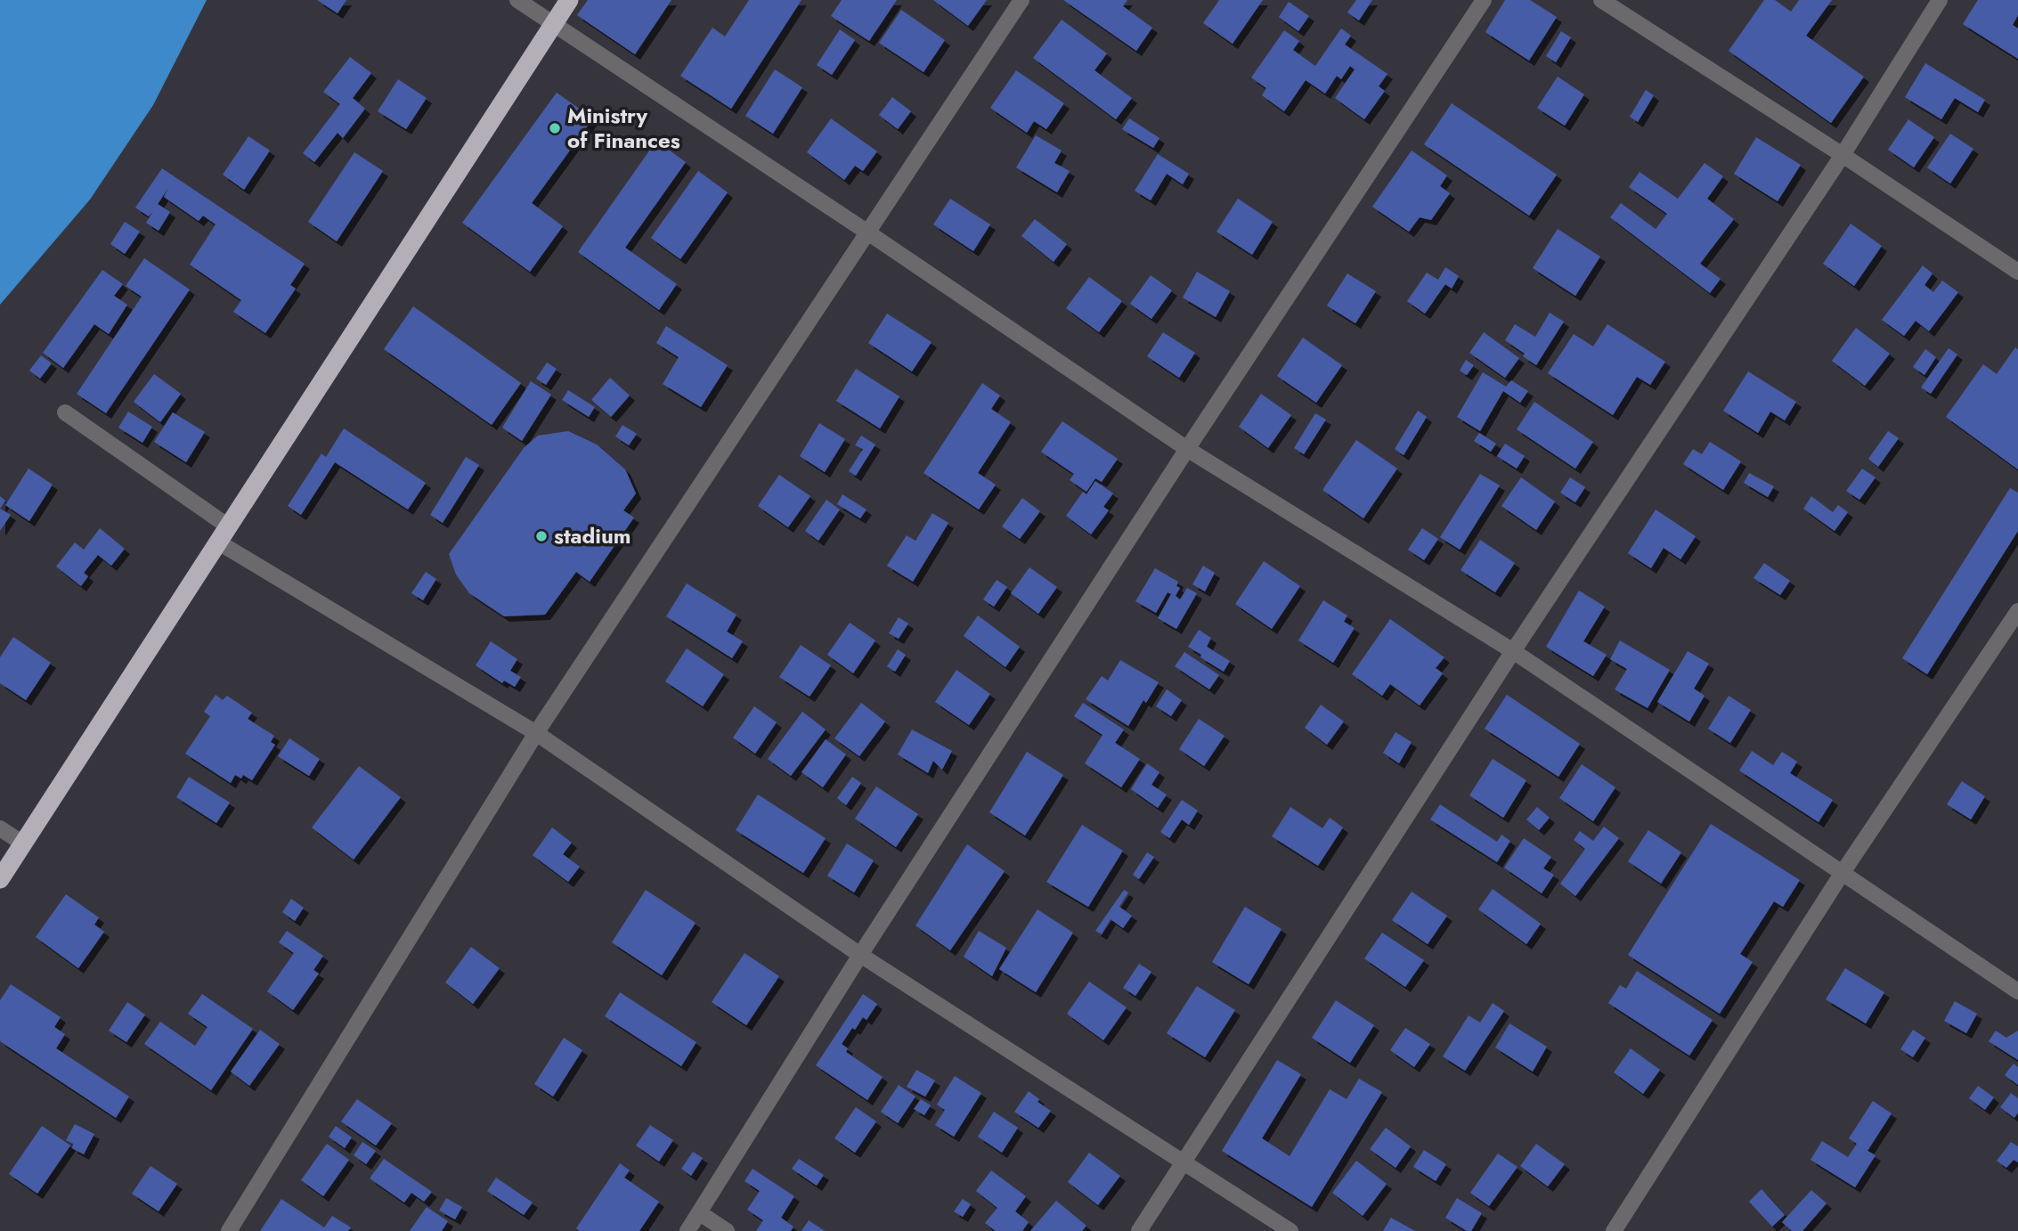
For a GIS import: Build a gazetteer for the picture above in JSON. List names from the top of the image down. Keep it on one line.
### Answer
{"places":["Ministry of Finances","stadium"]}
